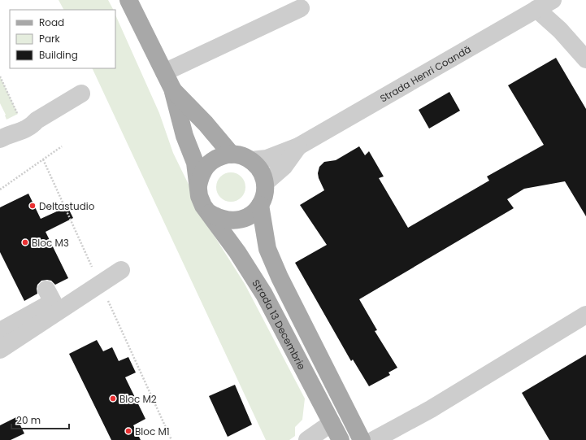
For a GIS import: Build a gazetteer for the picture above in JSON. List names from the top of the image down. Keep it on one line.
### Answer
{"streets":{"main road":["Strada 13 Decembrie"],"street":["Strada Henri Coandă"]},"crossings":[["Strada Henri Coandă","Strada 13 Decembrie"]],"places":["Deltastudio","Bloc M3","Bloc M2","Bloc M1"],"legend":["Road","Park","Building"],"scale_bar":"20 m"}
